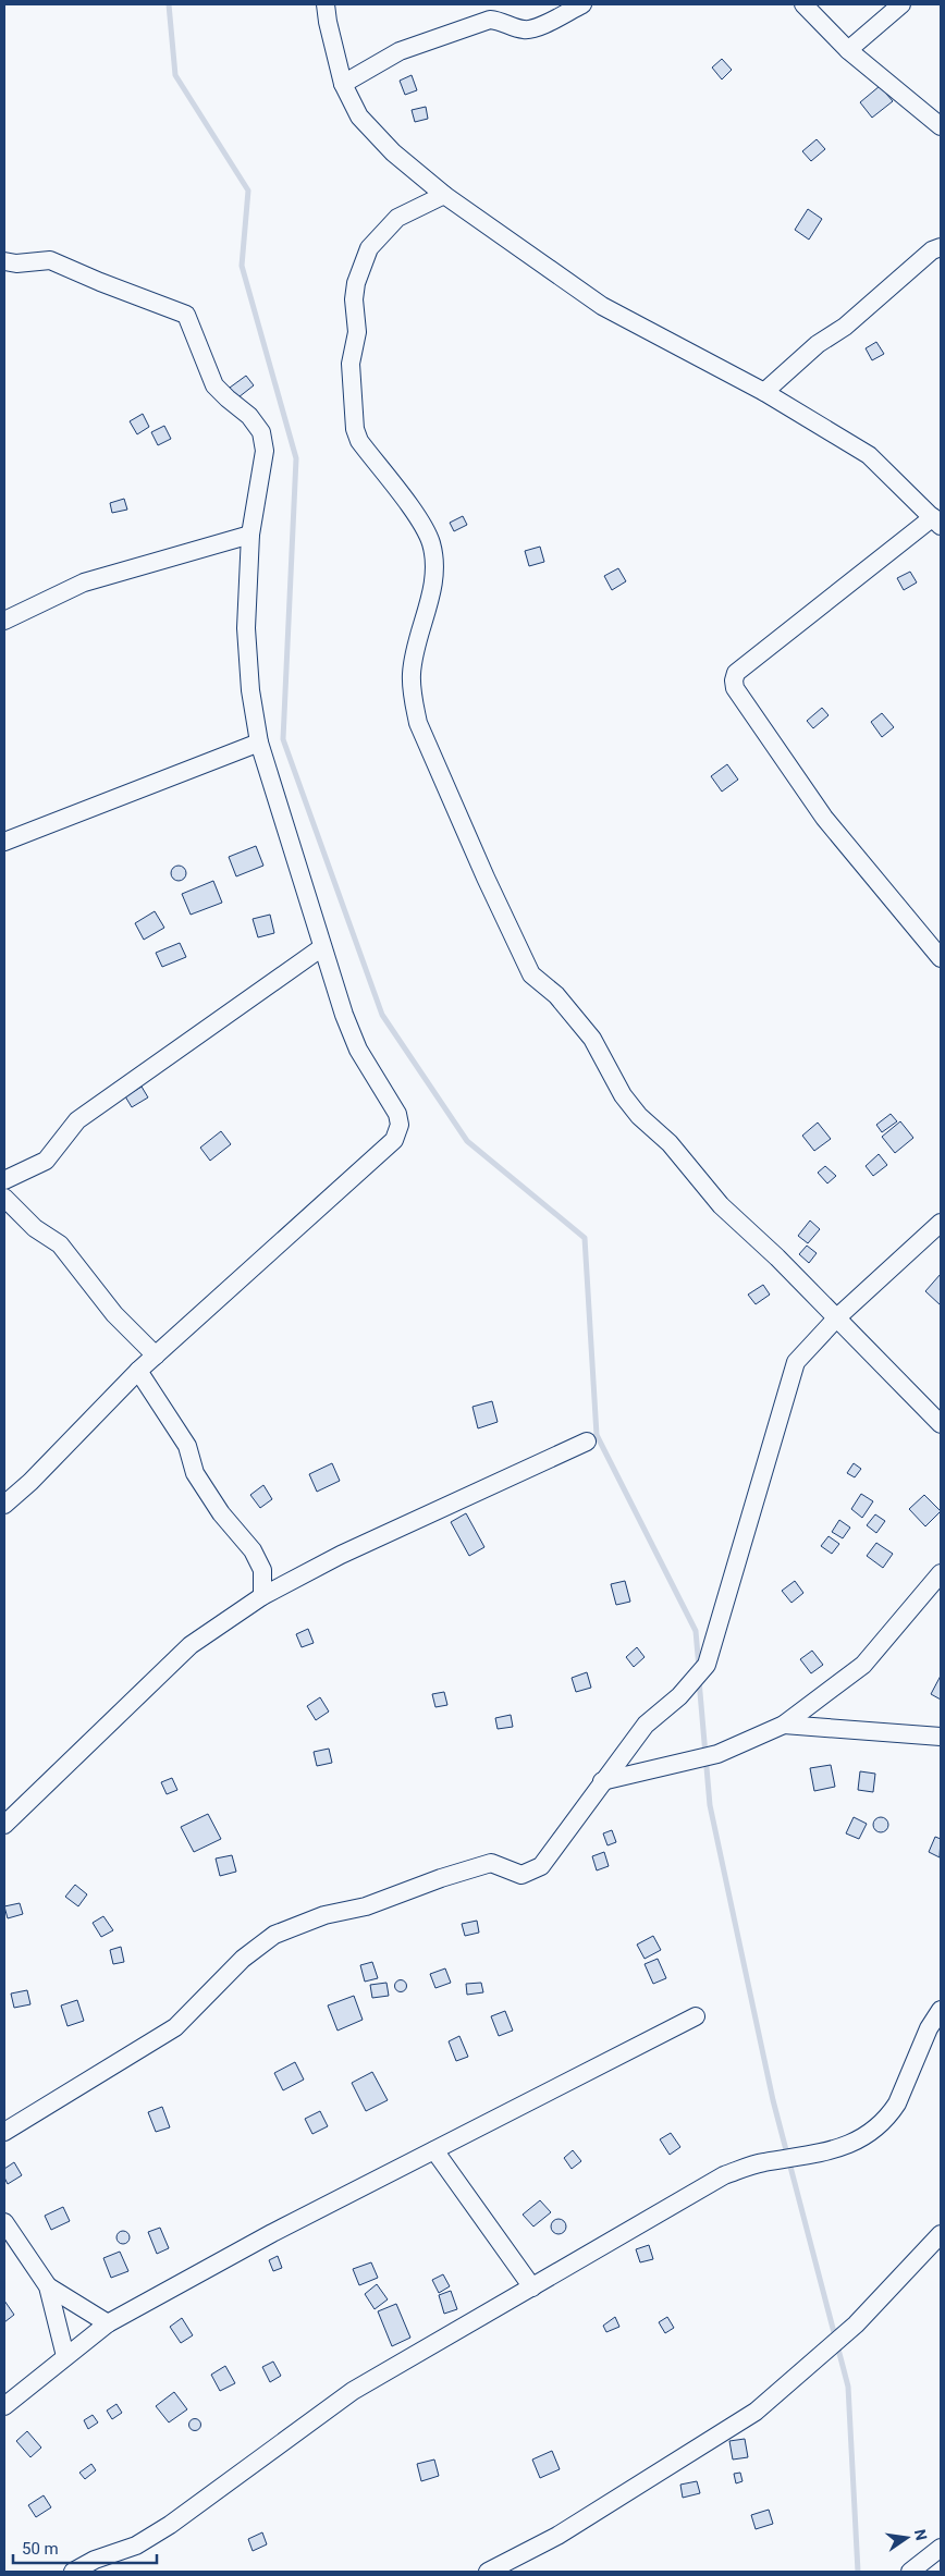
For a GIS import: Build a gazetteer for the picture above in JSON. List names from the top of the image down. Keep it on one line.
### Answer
{"scale_bar":"50 m","north":"right"}
